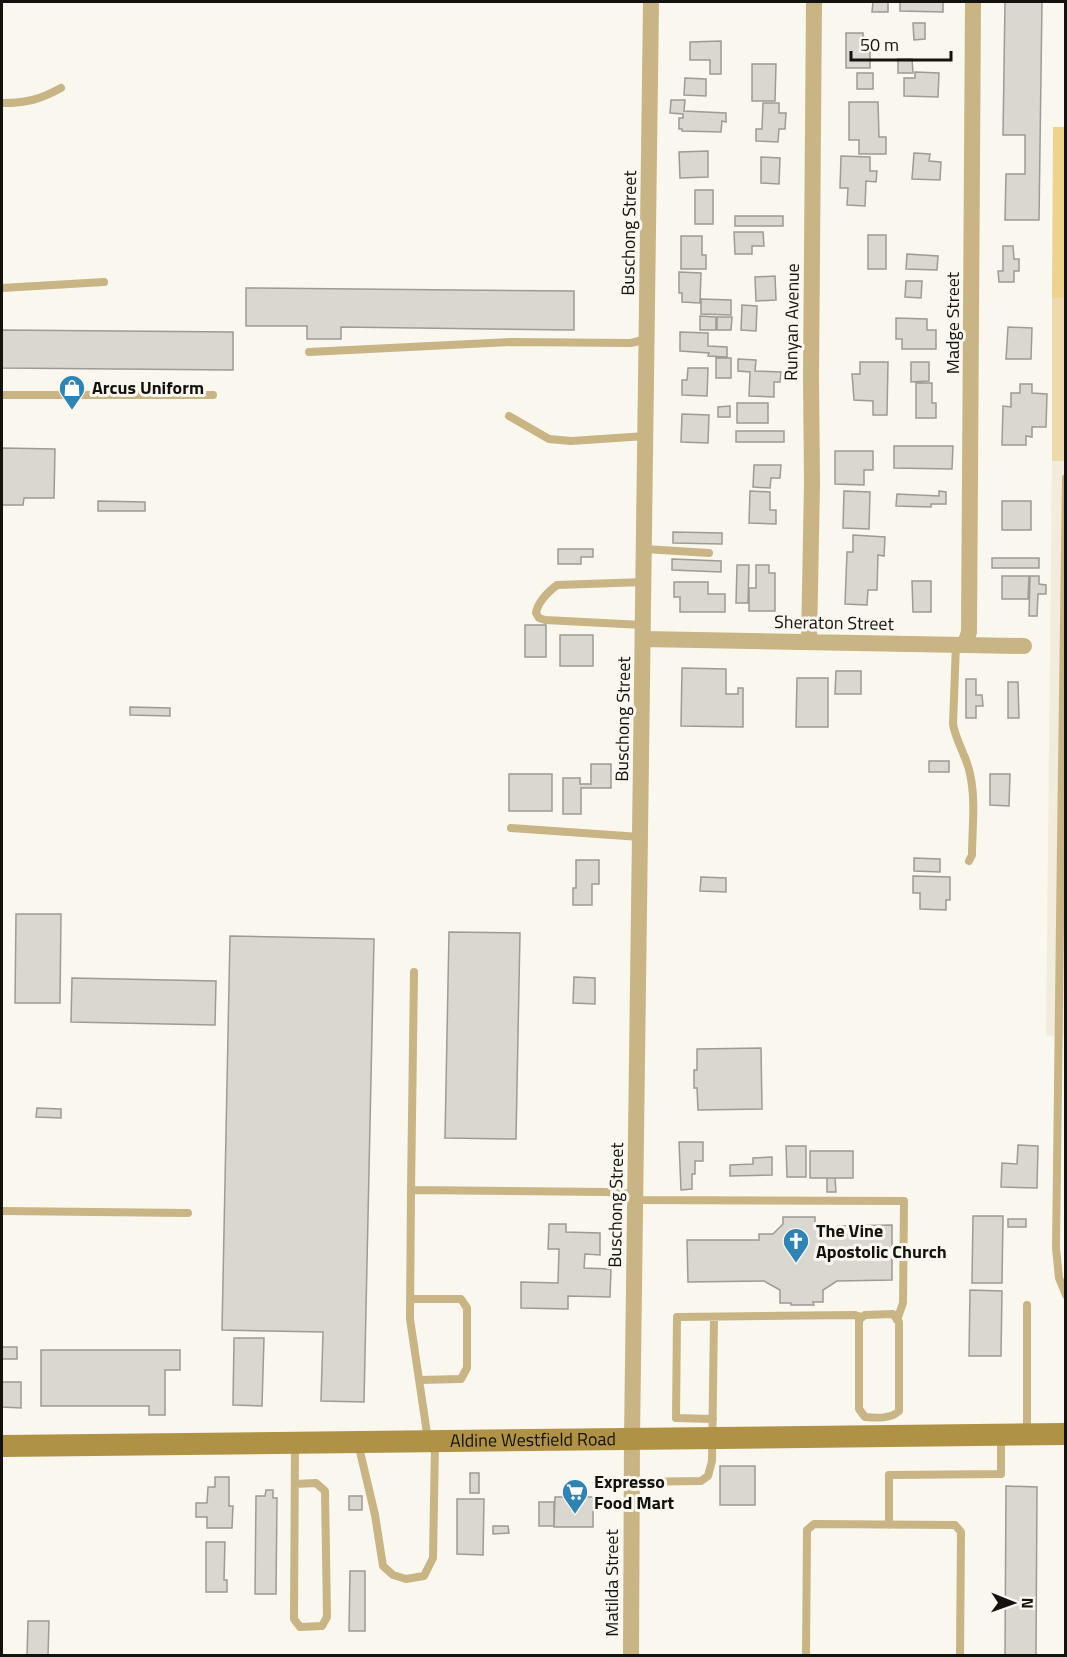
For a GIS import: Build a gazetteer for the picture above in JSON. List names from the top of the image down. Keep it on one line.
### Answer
{"streets":{"main road":["Aldine Westfield Road"],"street":["Buschong Street","Runyan Avenue","Madge Street","Sheraton Street","Matilda Street"]},"crossings":[["Buschong Street","Sheraton Street"],["Buschong Street","Aldine Westfield Road"],["Buschong Street","Matilda Street"],["Runyan Avenue","Sheraton Street"],["Madge Street","Sheraton Street"],["Aldine Westfield Road","Matilda Street"]],"places":{"shop":["Arcus Uniform"],"church":["The Vine Apostolic Church"],"supermarket":["Expresso Food Mart"]},"scale_bar":"50 m","north":"right"}
